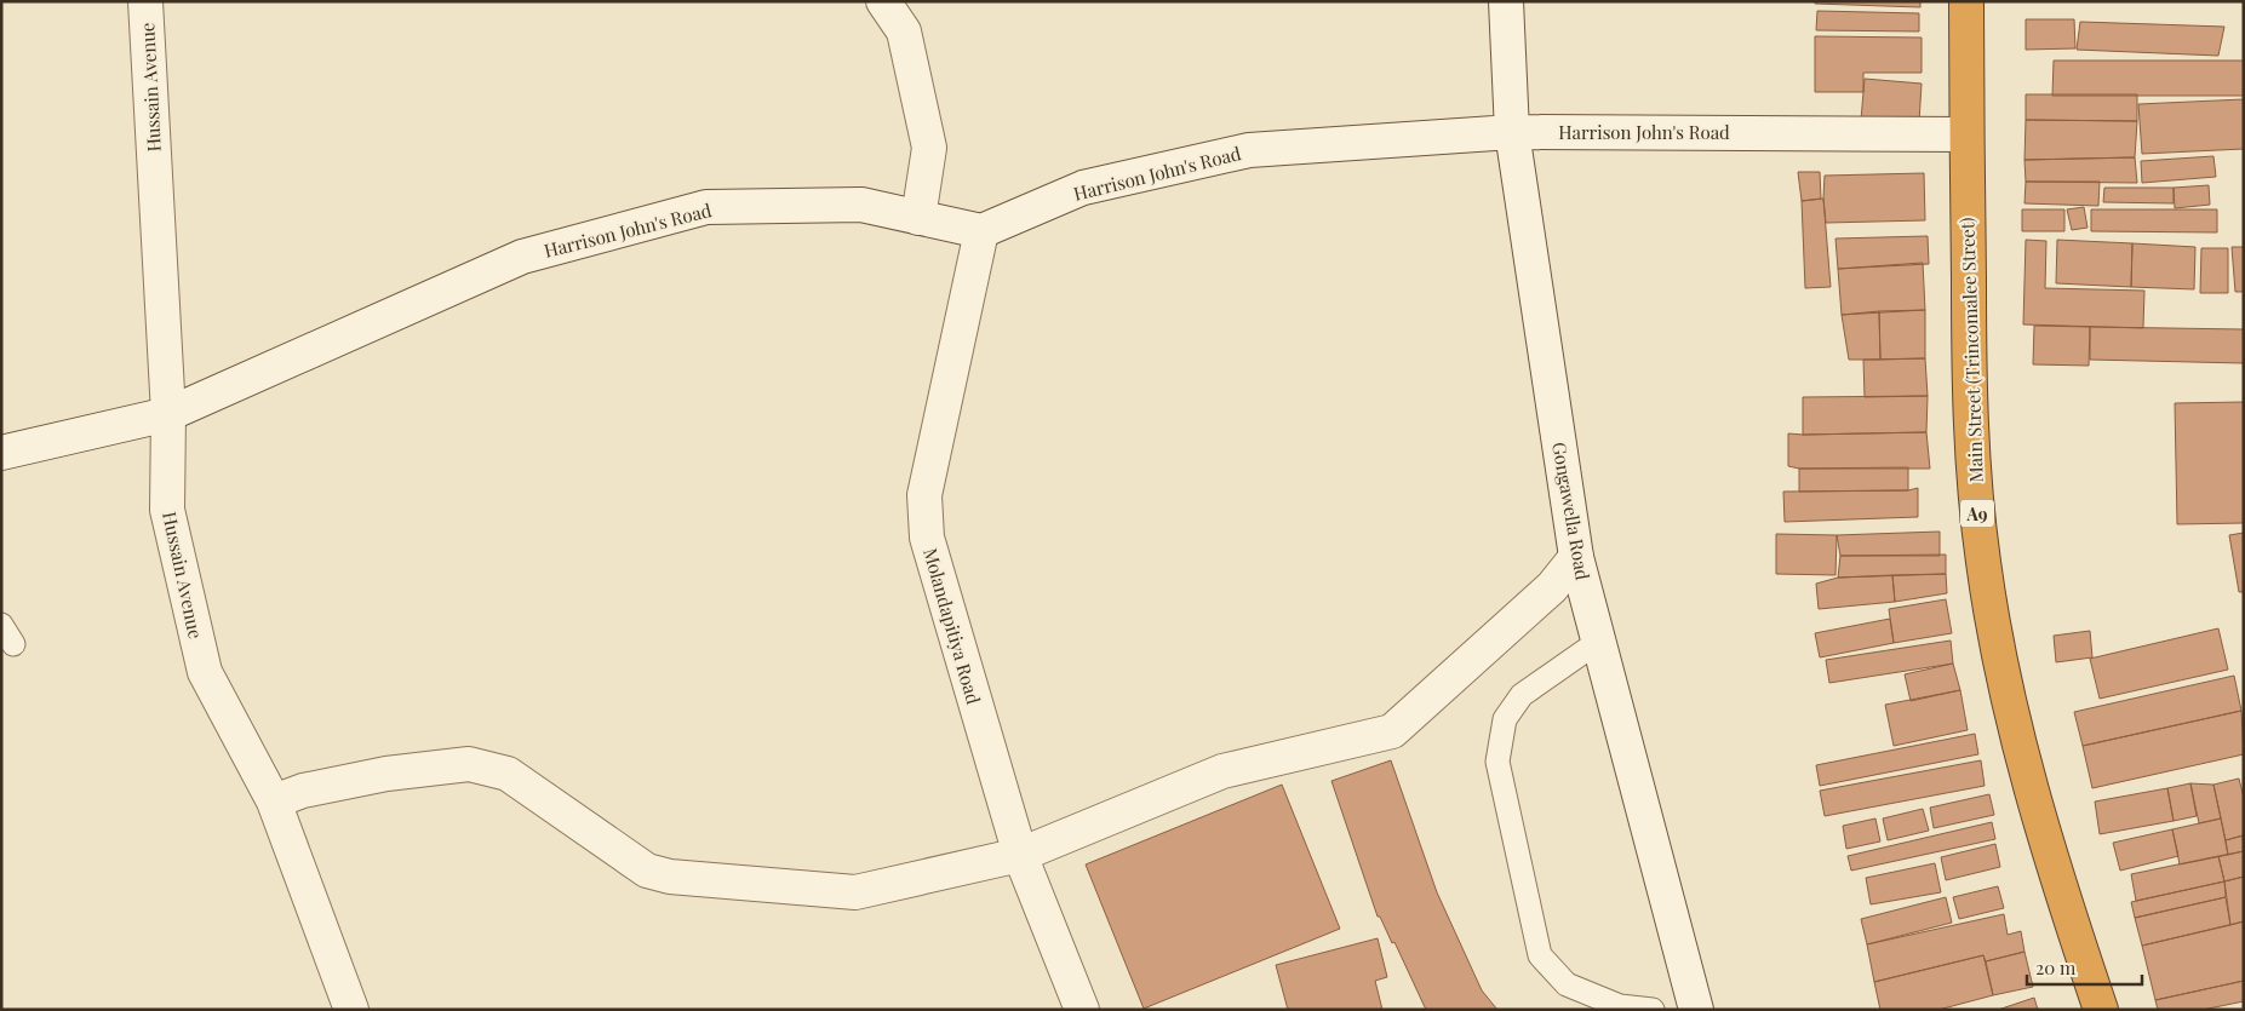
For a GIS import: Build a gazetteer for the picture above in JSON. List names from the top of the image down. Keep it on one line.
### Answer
{"streets":{"highway":["Main Street (Trincomalee Street)","A9"],"street":["Hussain Avenue","Harrison John's Road","Gongawella Road","Molandapitiya Road"]},"crossings":[["Hussain Avenue","Harrison John's Road"],["Harrison John's Road","Main Street (Trincomalee Street)"],["Harrison John's Road","Gongawella Road"],["Harrison John's Road","Molandapitiya Road"]],"scale_bar":"20 m"}
